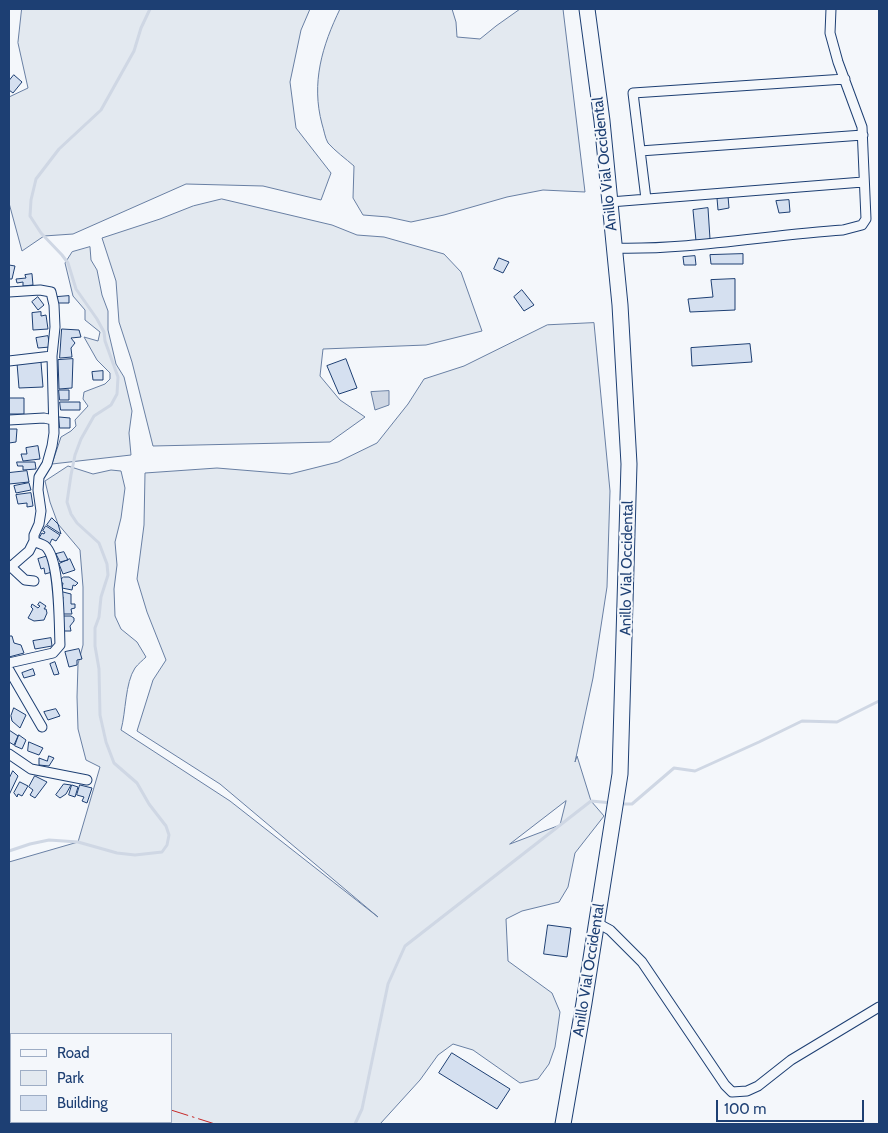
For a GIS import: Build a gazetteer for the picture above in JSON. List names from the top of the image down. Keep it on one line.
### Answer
{"streets":{"highway":["Anillo Vial Occidental"]},"legend":["Road","Park","Building"],"scale_bar":"100 m"}
